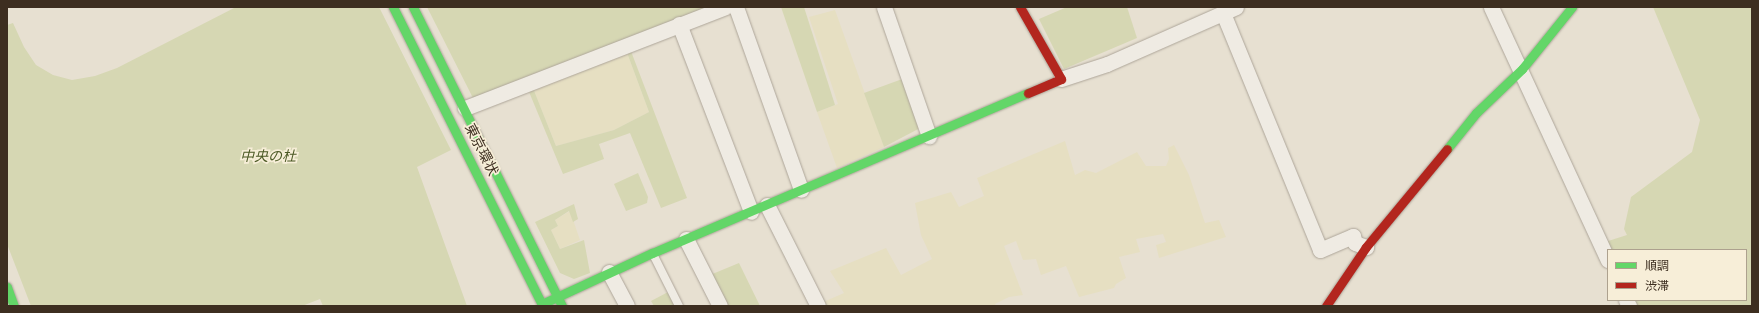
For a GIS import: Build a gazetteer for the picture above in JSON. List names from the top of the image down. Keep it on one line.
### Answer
{"streets":{"main road":["東京環状"]},"parks":["中央の杜"],"legend":["順調","渋滞"]}
